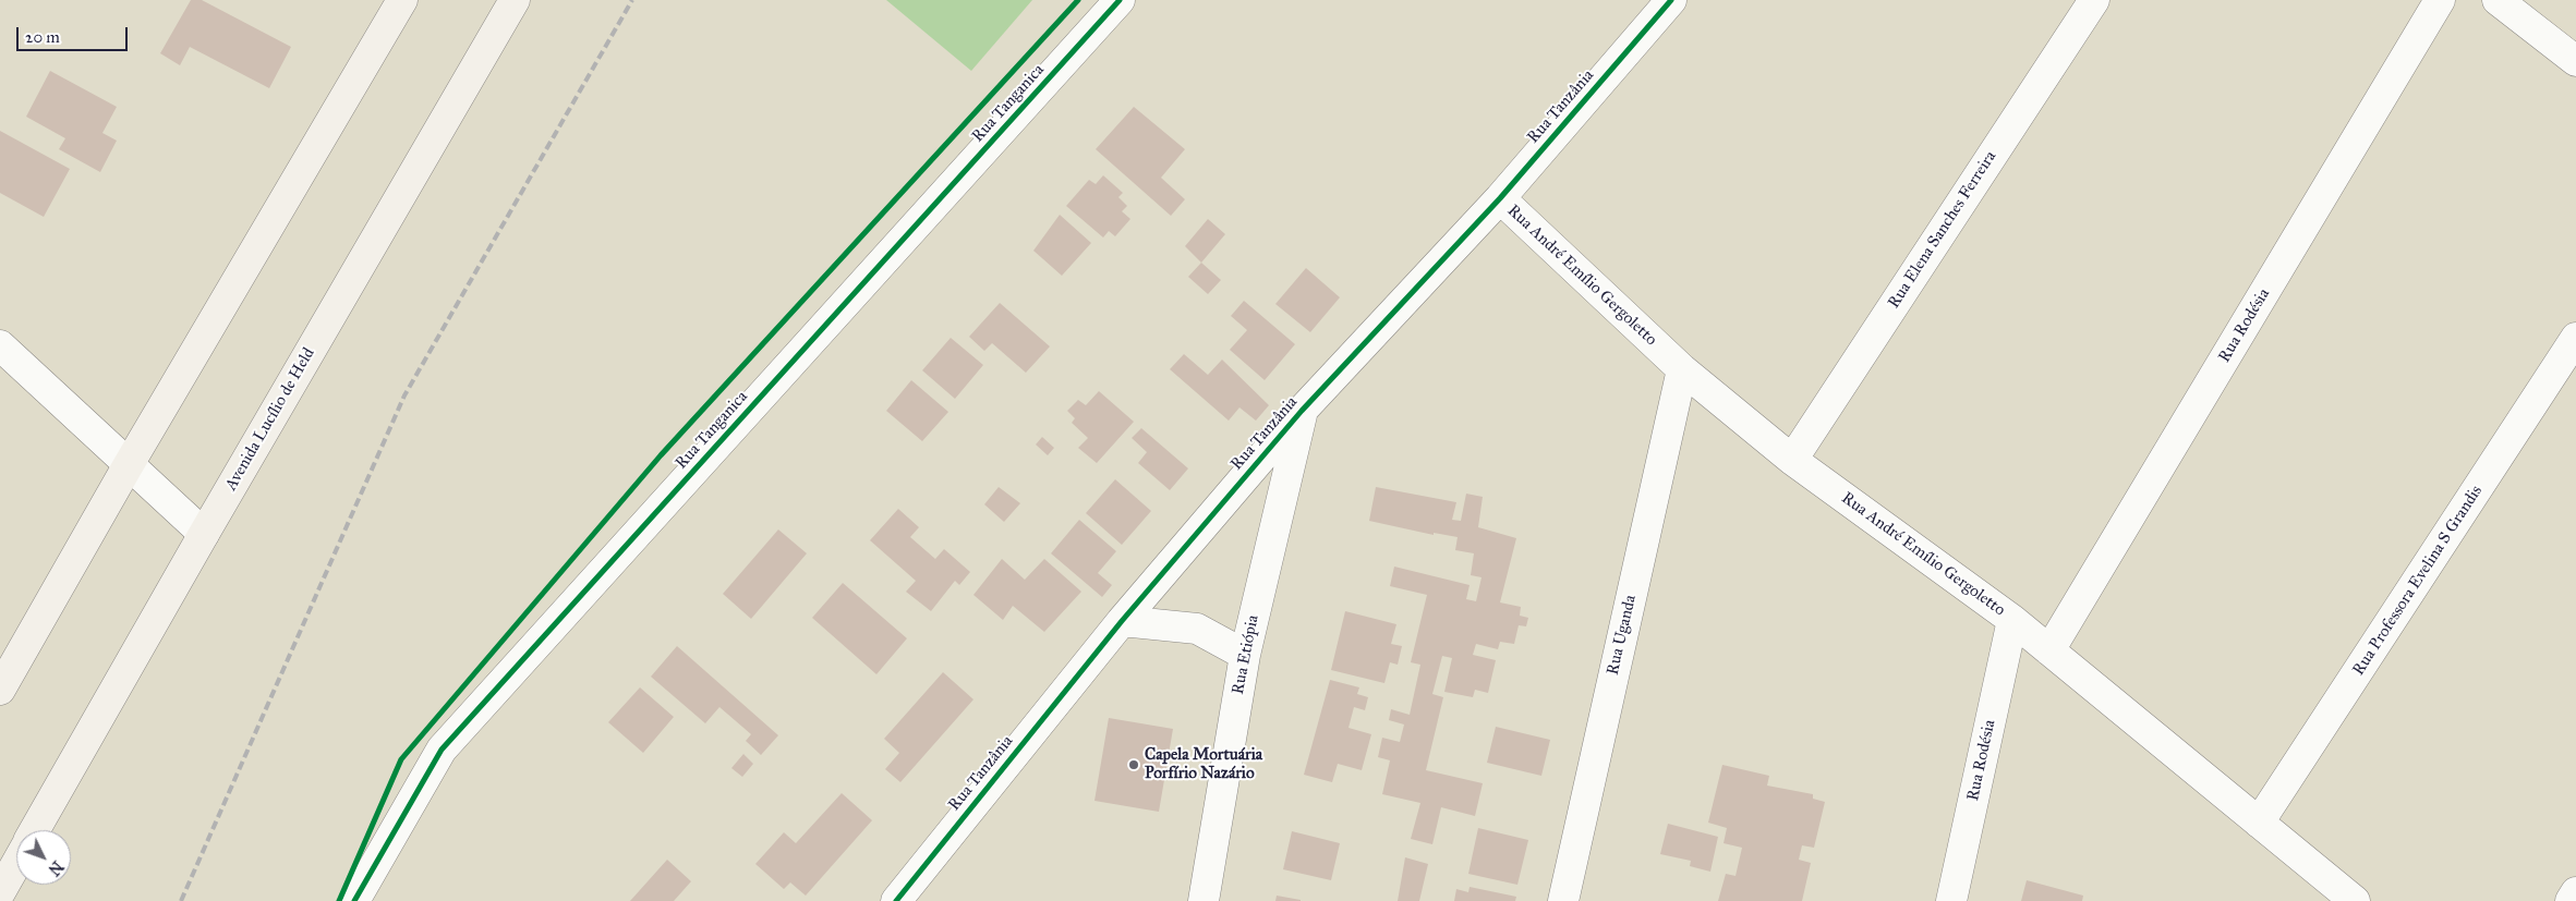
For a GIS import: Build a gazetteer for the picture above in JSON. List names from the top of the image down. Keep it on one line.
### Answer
{"streets":{"main road":["Avenida Lucílio de Held"],"street":["Rua Tanganica","Rua Tanzânia","Rua Elena Sanches Ferreira","Rua André Emílio Gergoletto","Rua Rodésia","Rua Professora Evelina S Grandis","Rua Uganda","Rua Etiópia"]},"crossings":[["Rua Tanzânia","Rua André Emílio Gergoletto"],["Rua Tanzânia","Rua Etiópia"],["Rua Elena Sanches Ferreira","Rua André Emílio Gergoletto"],["Rua André Emílio Gergoletto","Rua Rodésia"],["Rua André Emílio Gergoletto","Rua Professora Evelina S Grandis"],["Rua André Emílio Gergoletto","Rua Uganda"]],"places":["Capela Mortuária Porfírio Nazário"],"scale_bar":"20 m","north":"bottom right"}
